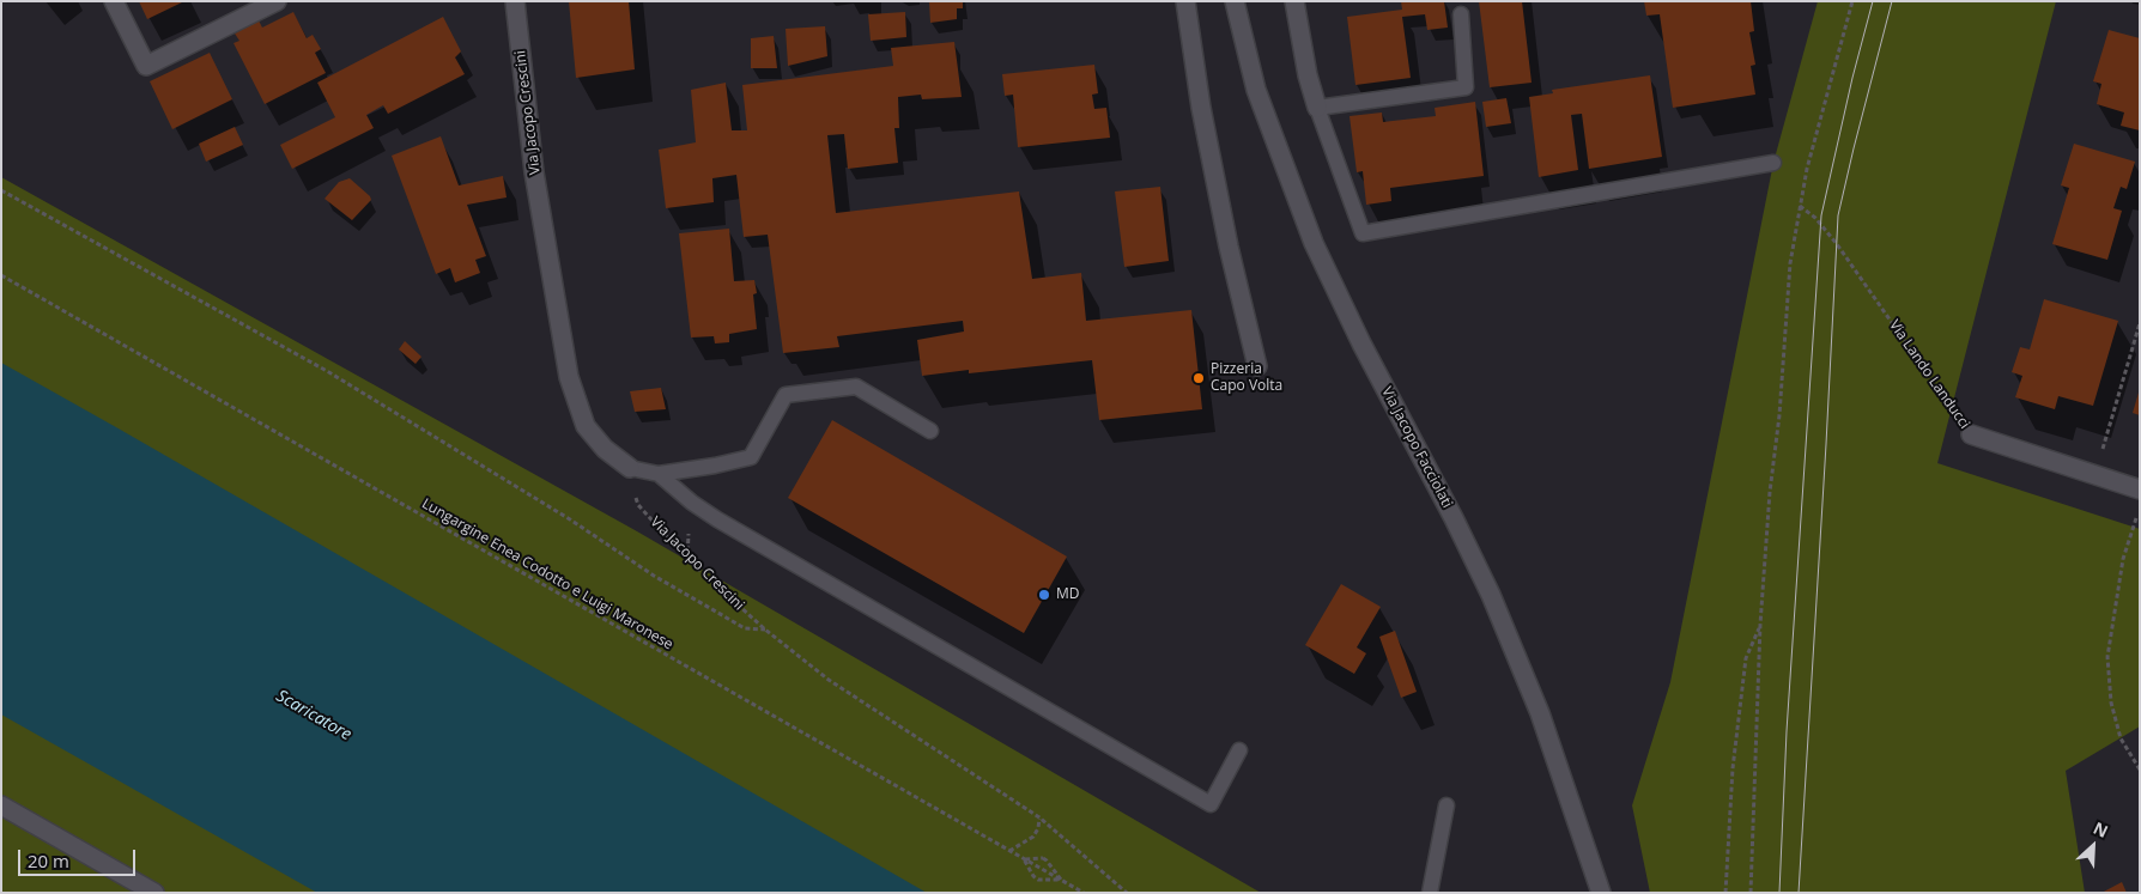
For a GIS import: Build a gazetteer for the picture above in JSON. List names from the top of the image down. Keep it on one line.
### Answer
{"streets":{"street":["Via Jacopo Crescini","Via Lando Landucci","Via Jacopo Facciolati"],"path":["Lungargine Enea Codotto e Luigi Maronese"]},"water":["Scaricatore"],"places":["Pizzeria Capo Volta","MD"],"scale_bar":"20 m","north":"top right"}
